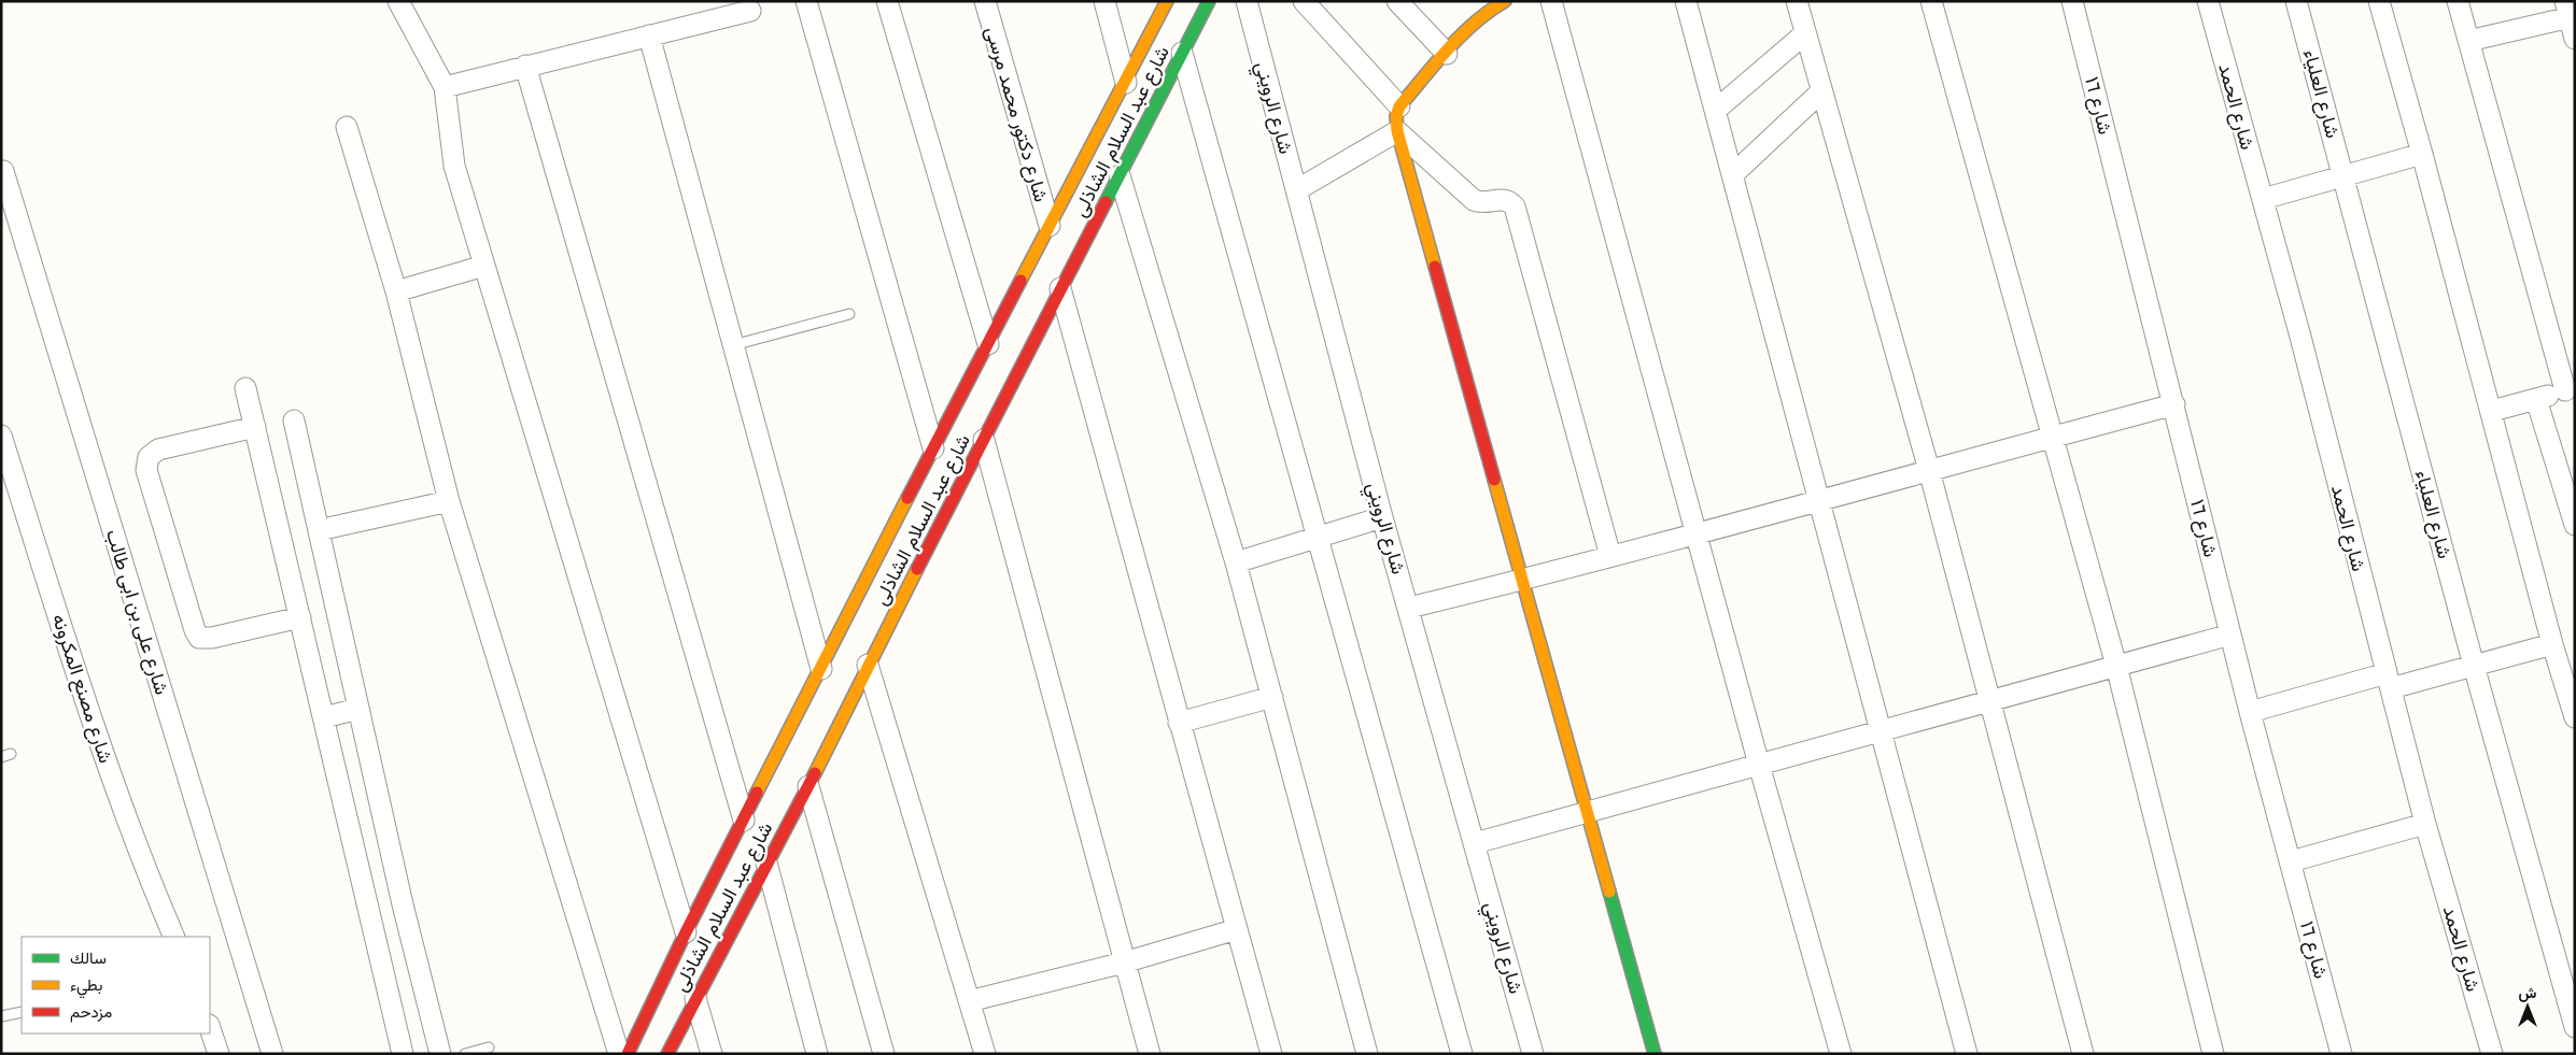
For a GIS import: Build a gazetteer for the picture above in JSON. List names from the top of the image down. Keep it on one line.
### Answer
{"streets":{"main road":["شارع عبد السلام الشاذلى"],"street":["شارع العلياء","شارع ١٦","شارع الحمد","شارع الرويني","شارع دكتور محمد مرسى","شارع على بن ابى طالب","شارع مصنع المكرونه"]},"crossings":[["شارع دكتور محمد مرسى","شارع عبد السلام الشاذلى"]],"legend":["سالك","بطيء","مزدحم"],"north":"top"}
